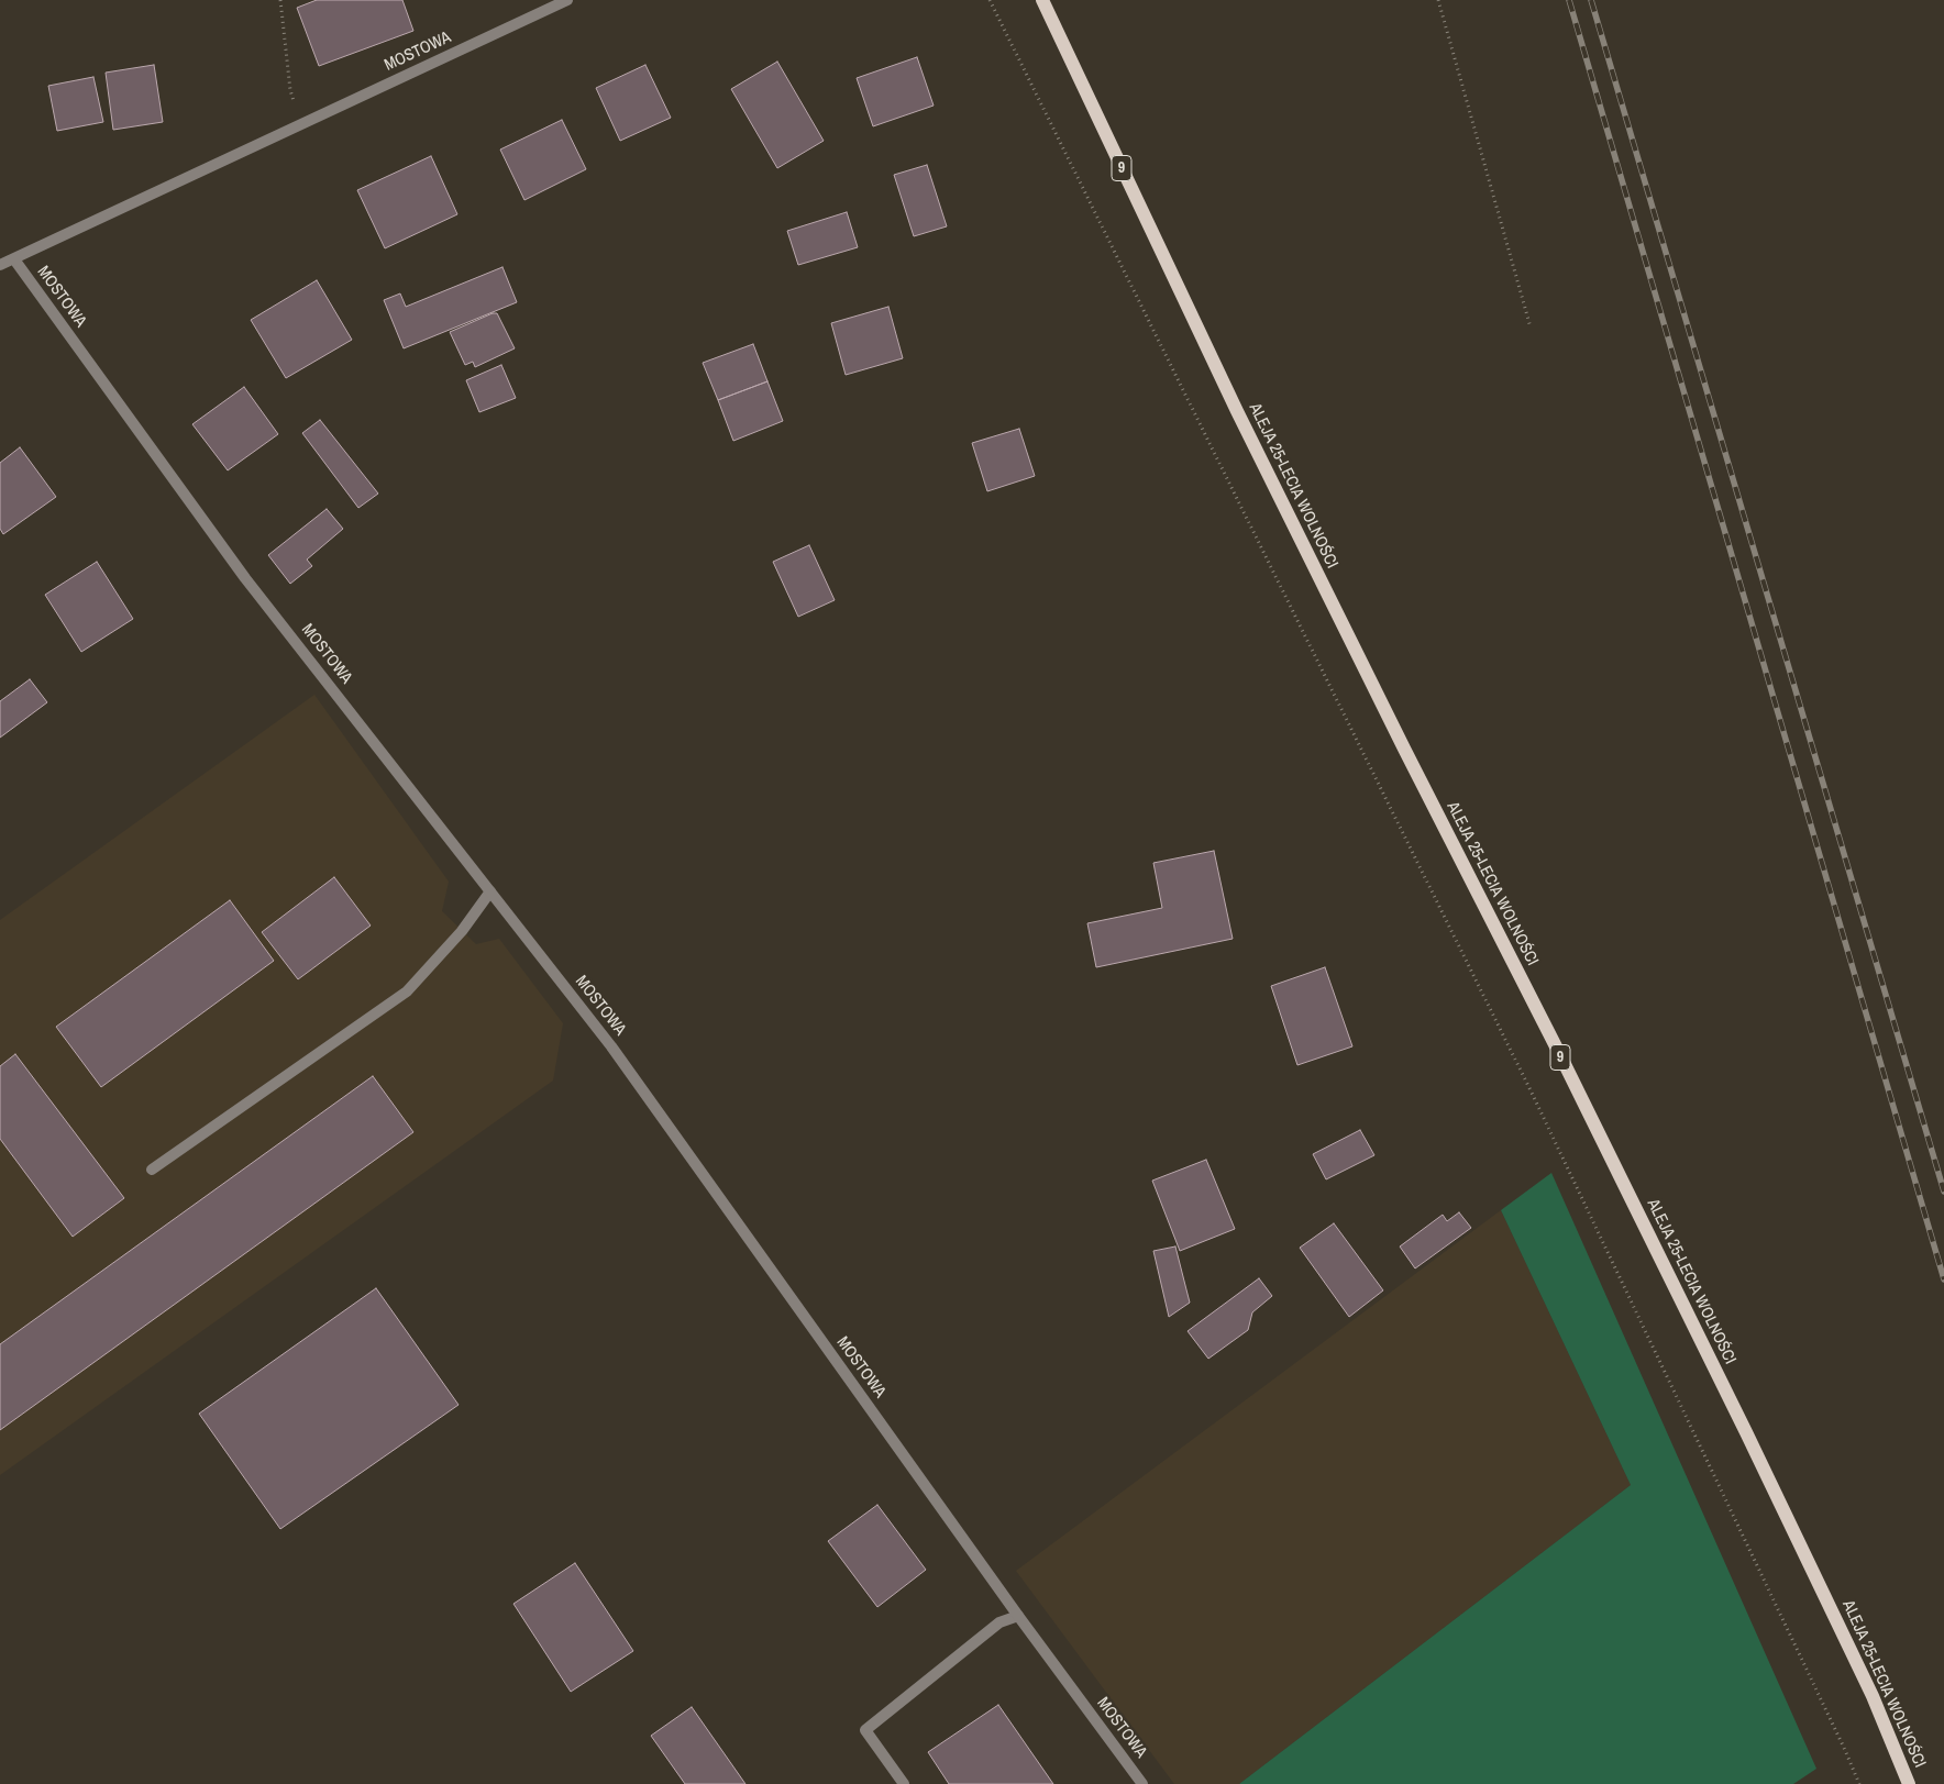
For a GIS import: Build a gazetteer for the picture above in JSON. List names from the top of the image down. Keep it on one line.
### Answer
{"streets":{"main road":["9","ALEJA 25-LECIA WOLNOŚCI"],"street":["MOSTOWA"]}}
